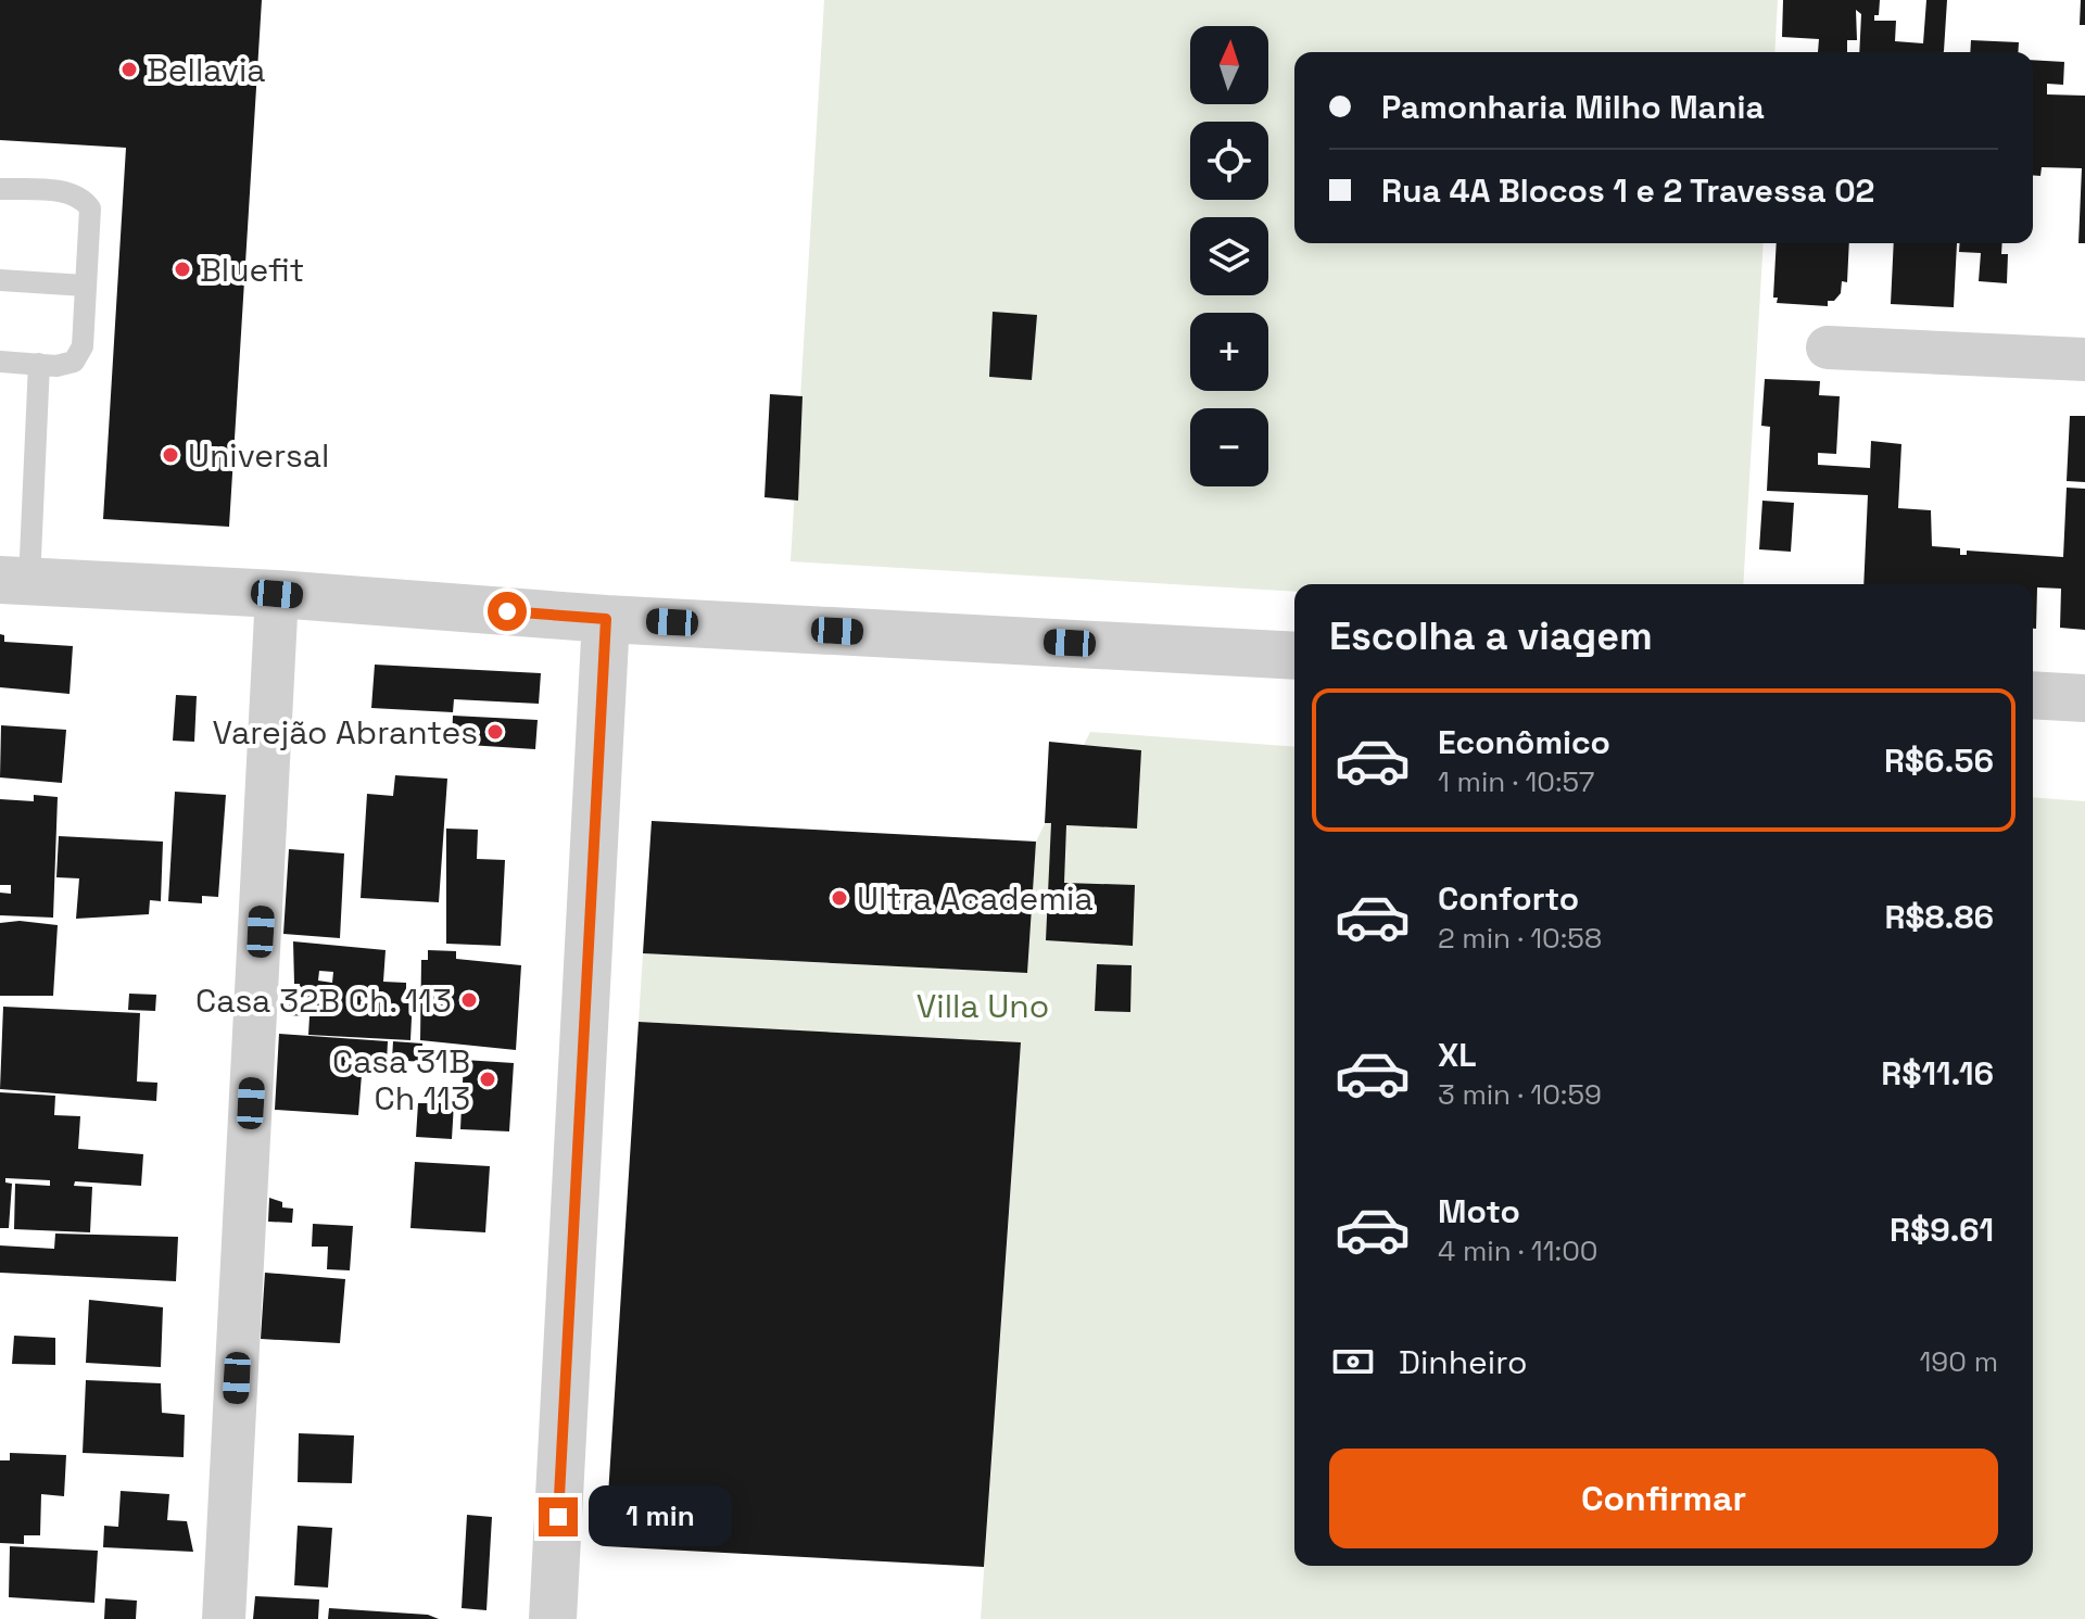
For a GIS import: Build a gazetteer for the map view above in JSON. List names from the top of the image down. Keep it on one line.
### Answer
{"parks":["Villa Uno"],"places":["Bellavia","Bluefit","Universal","Varejão Abrantes","Ultra Academia","Casa 32B Ch. 113","Casa 31B Ch 113"],"north":"top","page":{"map_buttons":["+","−"],"banner":["Pamonharia Milho Mania","Rua 4A Blocos 1 e 2 Travessa 02"],"heading":"Escolha a viagem","list":[{"name":"Econômico","note":"1 min · 10:57","value":"R$6.56"},{"name":"Conforto","note":"2 min · 10:58","value":"R$8.86"},{"name":"XL","note":"3 min · 10:59","value":"R$11.16"},{"name":"Moto","note":"4 min · 11:00","value":"R$9.61"}],"pay":["Dinheiro","190 m"],"buttons":"Confirmar","bubble":"1 min"}}
